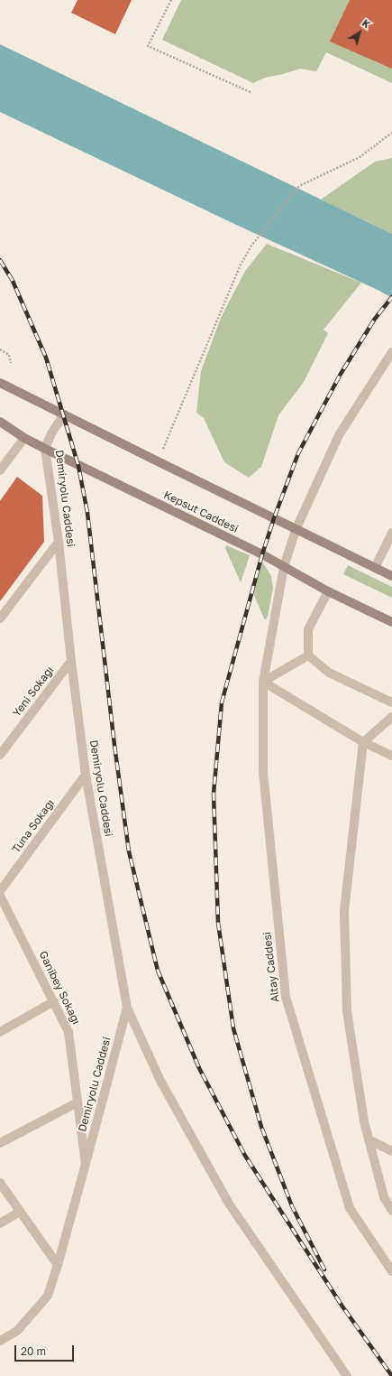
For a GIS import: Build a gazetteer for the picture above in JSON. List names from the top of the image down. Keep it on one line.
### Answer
{"streets":{"main road":["Kepsut Caddesi"],"street":["Demiryolu Caddesi","Yeni Sokağı","Tuna Sokağı","Altay Caddesi","Ganibey Sokağı"]},"crossings":[["Demiryolu Caddesi","Kepsut Caddesi"],["Demiryolu Caddesi","Yeni Sokağı"],["Demiryolu Caddesi","Tuna Sokağı"],["Demiryolu Caddesi","Ganibey Sokağı"],["Kepsut Caddesi","Altay Caddesi"]],"scale_bar":"20 m","north":"top right"}
